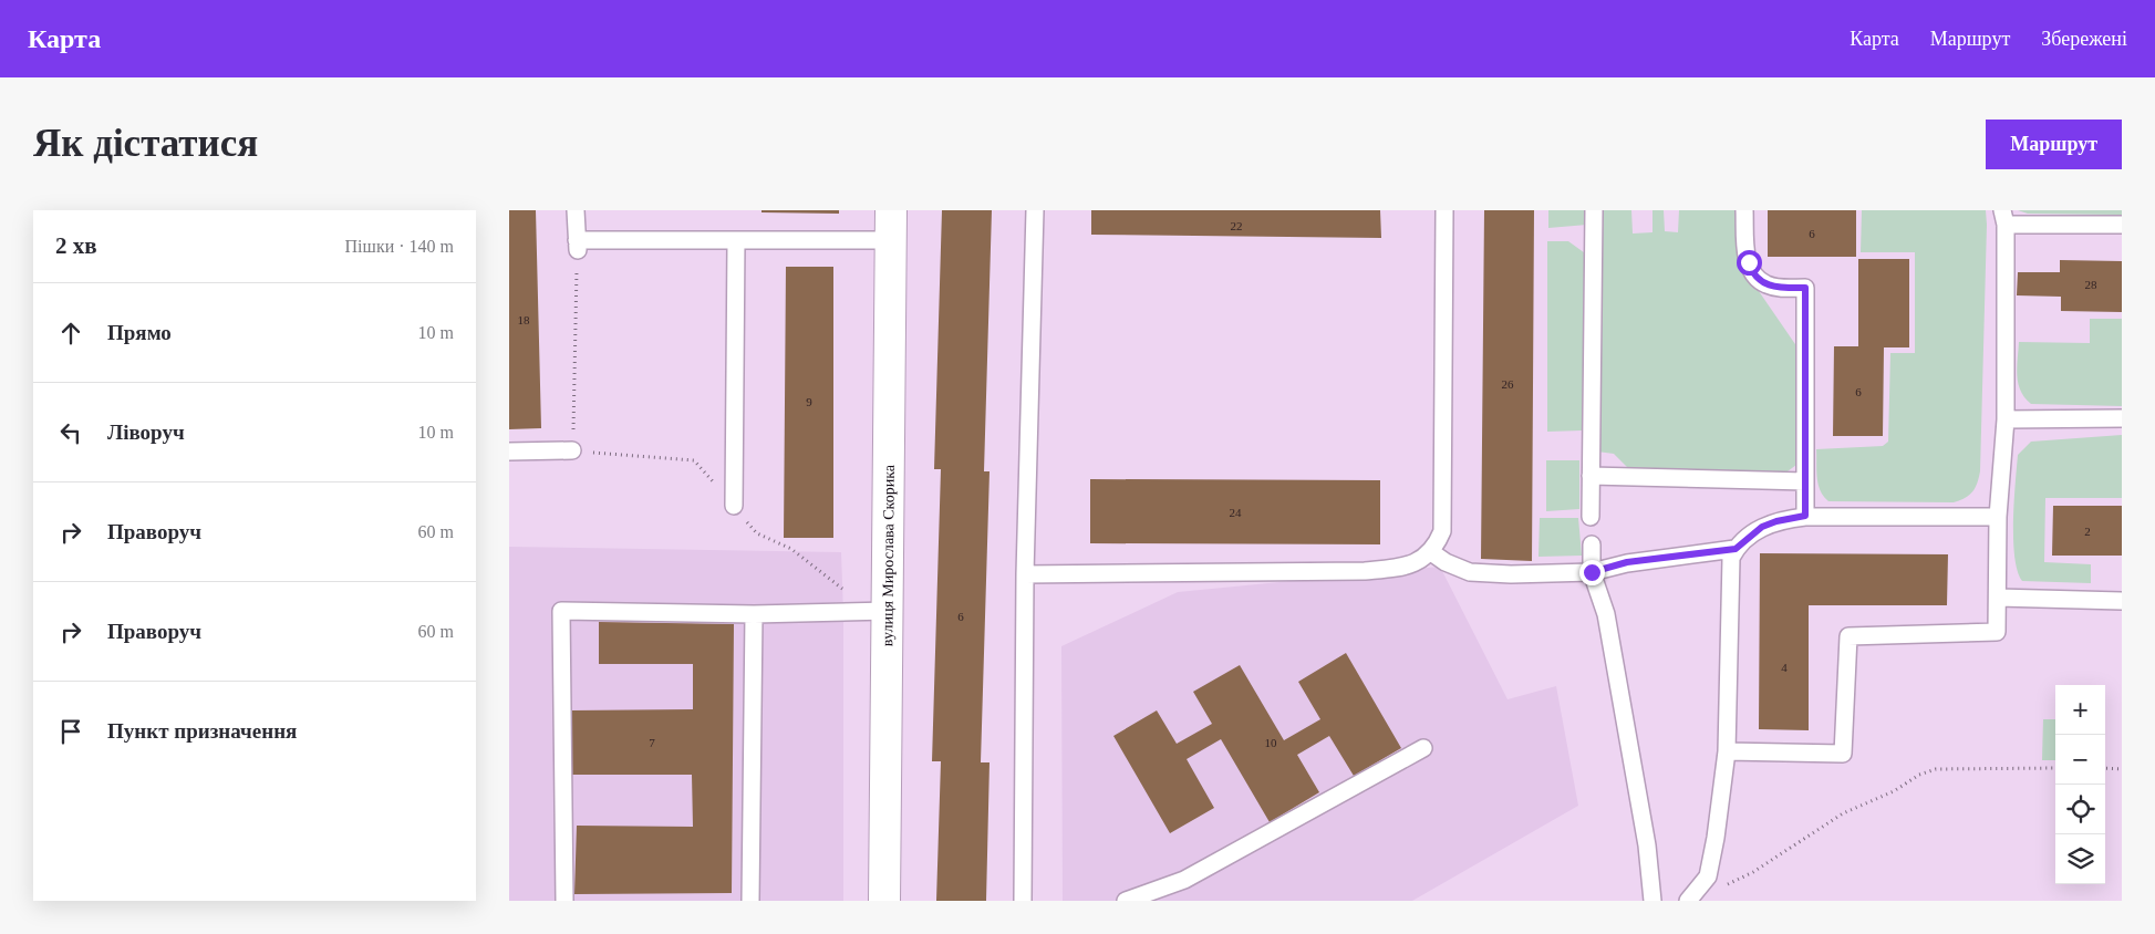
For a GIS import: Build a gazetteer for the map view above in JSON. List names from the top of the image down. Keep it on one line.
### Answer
{"streets":{"street":["вулиця Мирослава Скорика"]},"house_numbers":["22","6","28","18","26","6","9","24","2","6","4","7","10"],"page":{"header":"Карта","nav":["Карта","Маршрут","Збережені"],"buttons":"Маршрут","title":"Як дістатися","heading":["2 хв","Пішки · 140 m"],"list":[["Прямо","10 m"],["Ліворуч","10 m"],["Праворуч","60 m"],["Праворуч","60 m"],"Пункт призначення"],"map_buttons":["+","−"]}}
